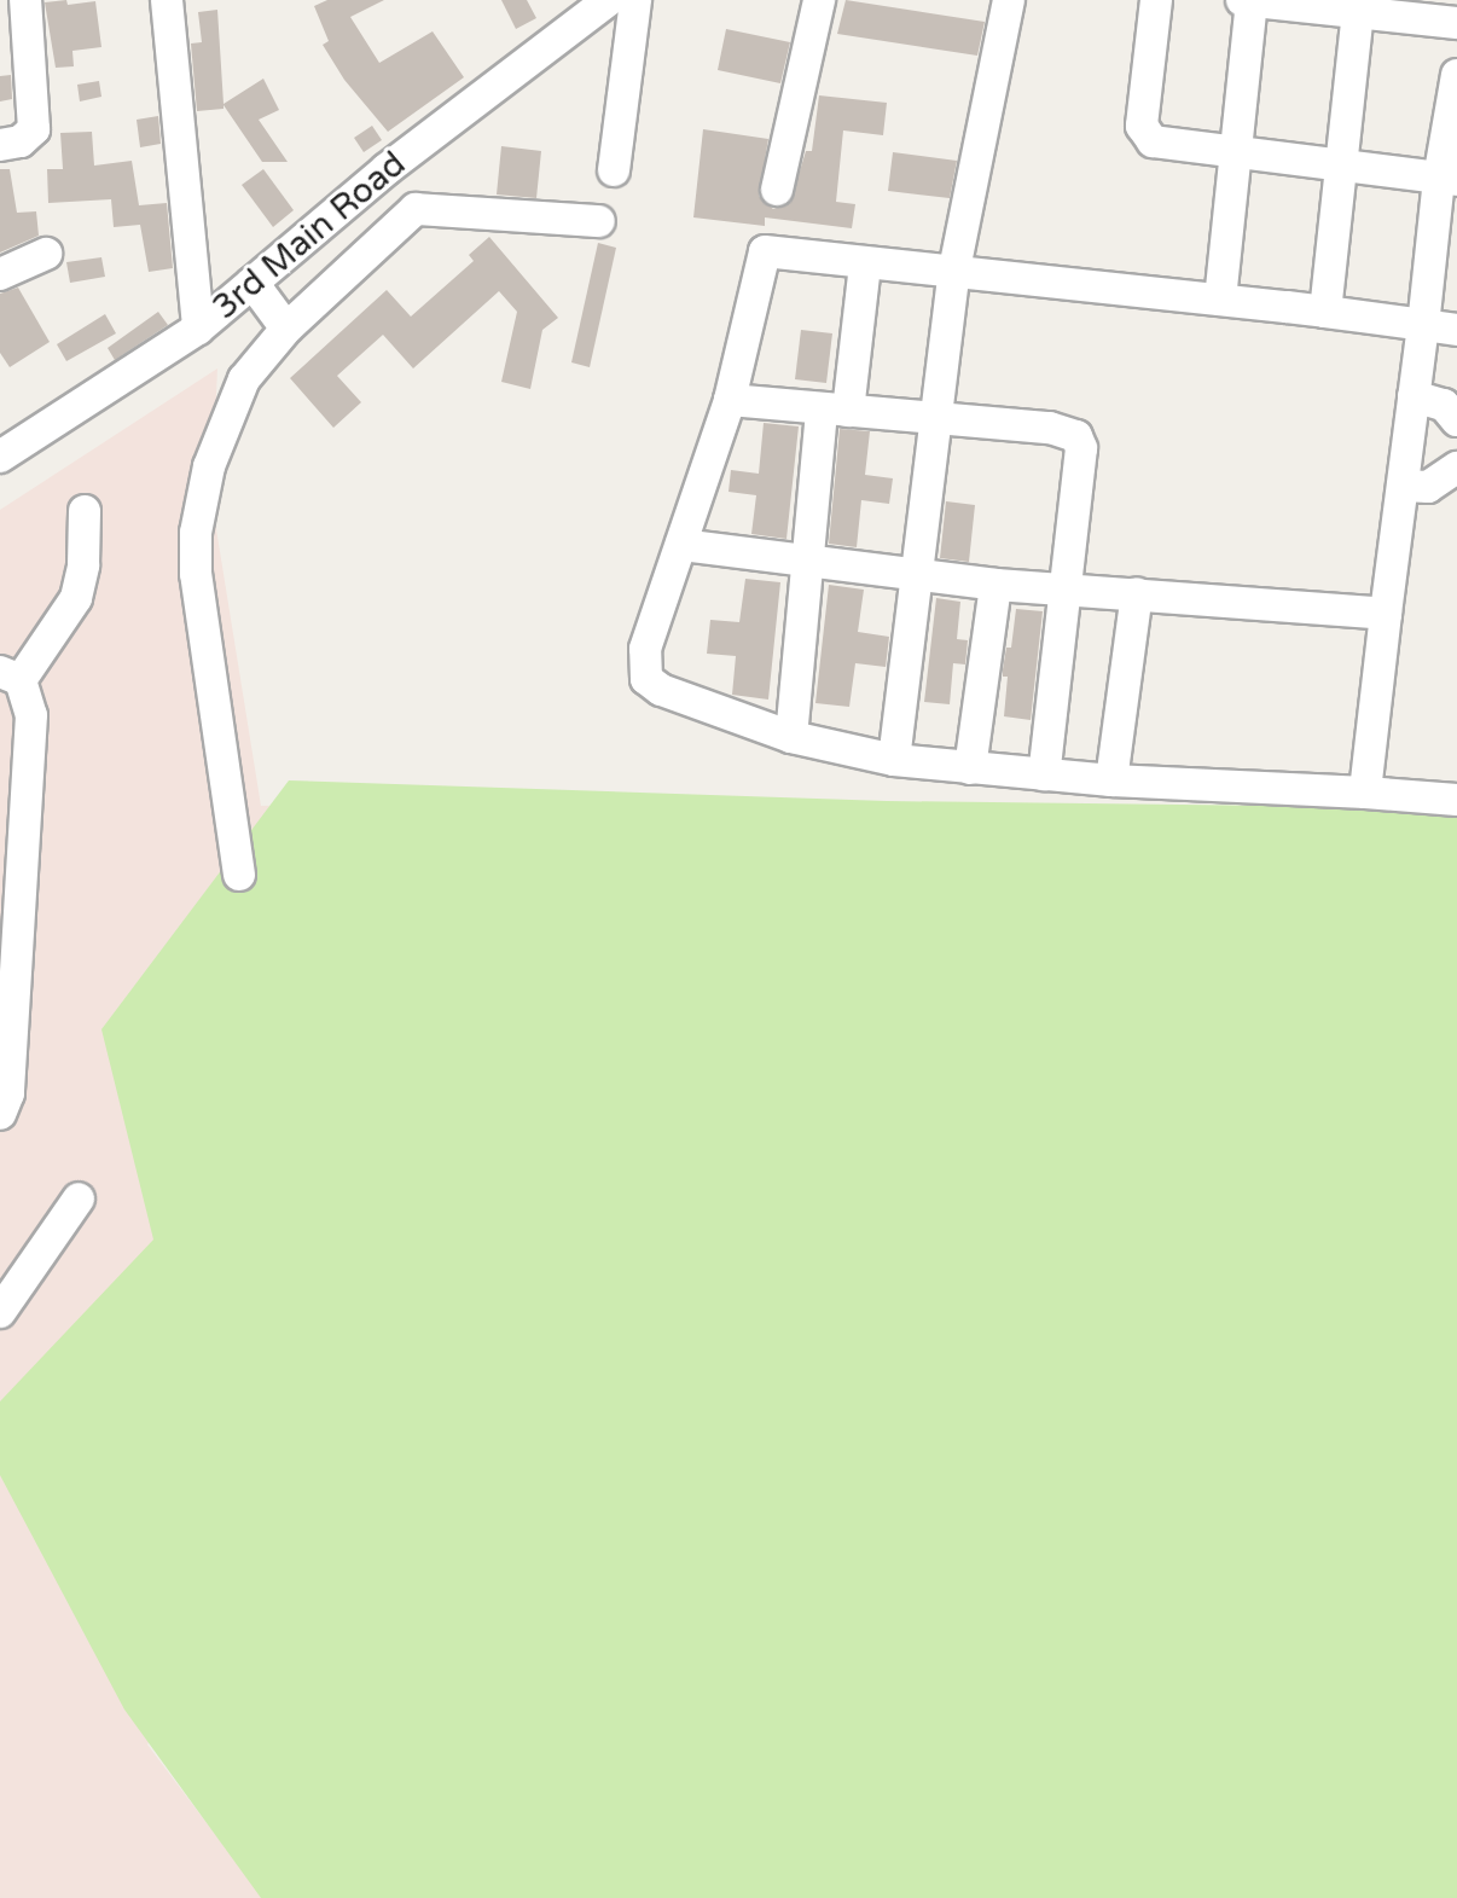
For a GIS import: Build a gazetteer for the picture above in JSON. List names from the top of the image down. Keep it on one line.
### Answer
{"streets":{"street":["3rd Main Road"]}}
